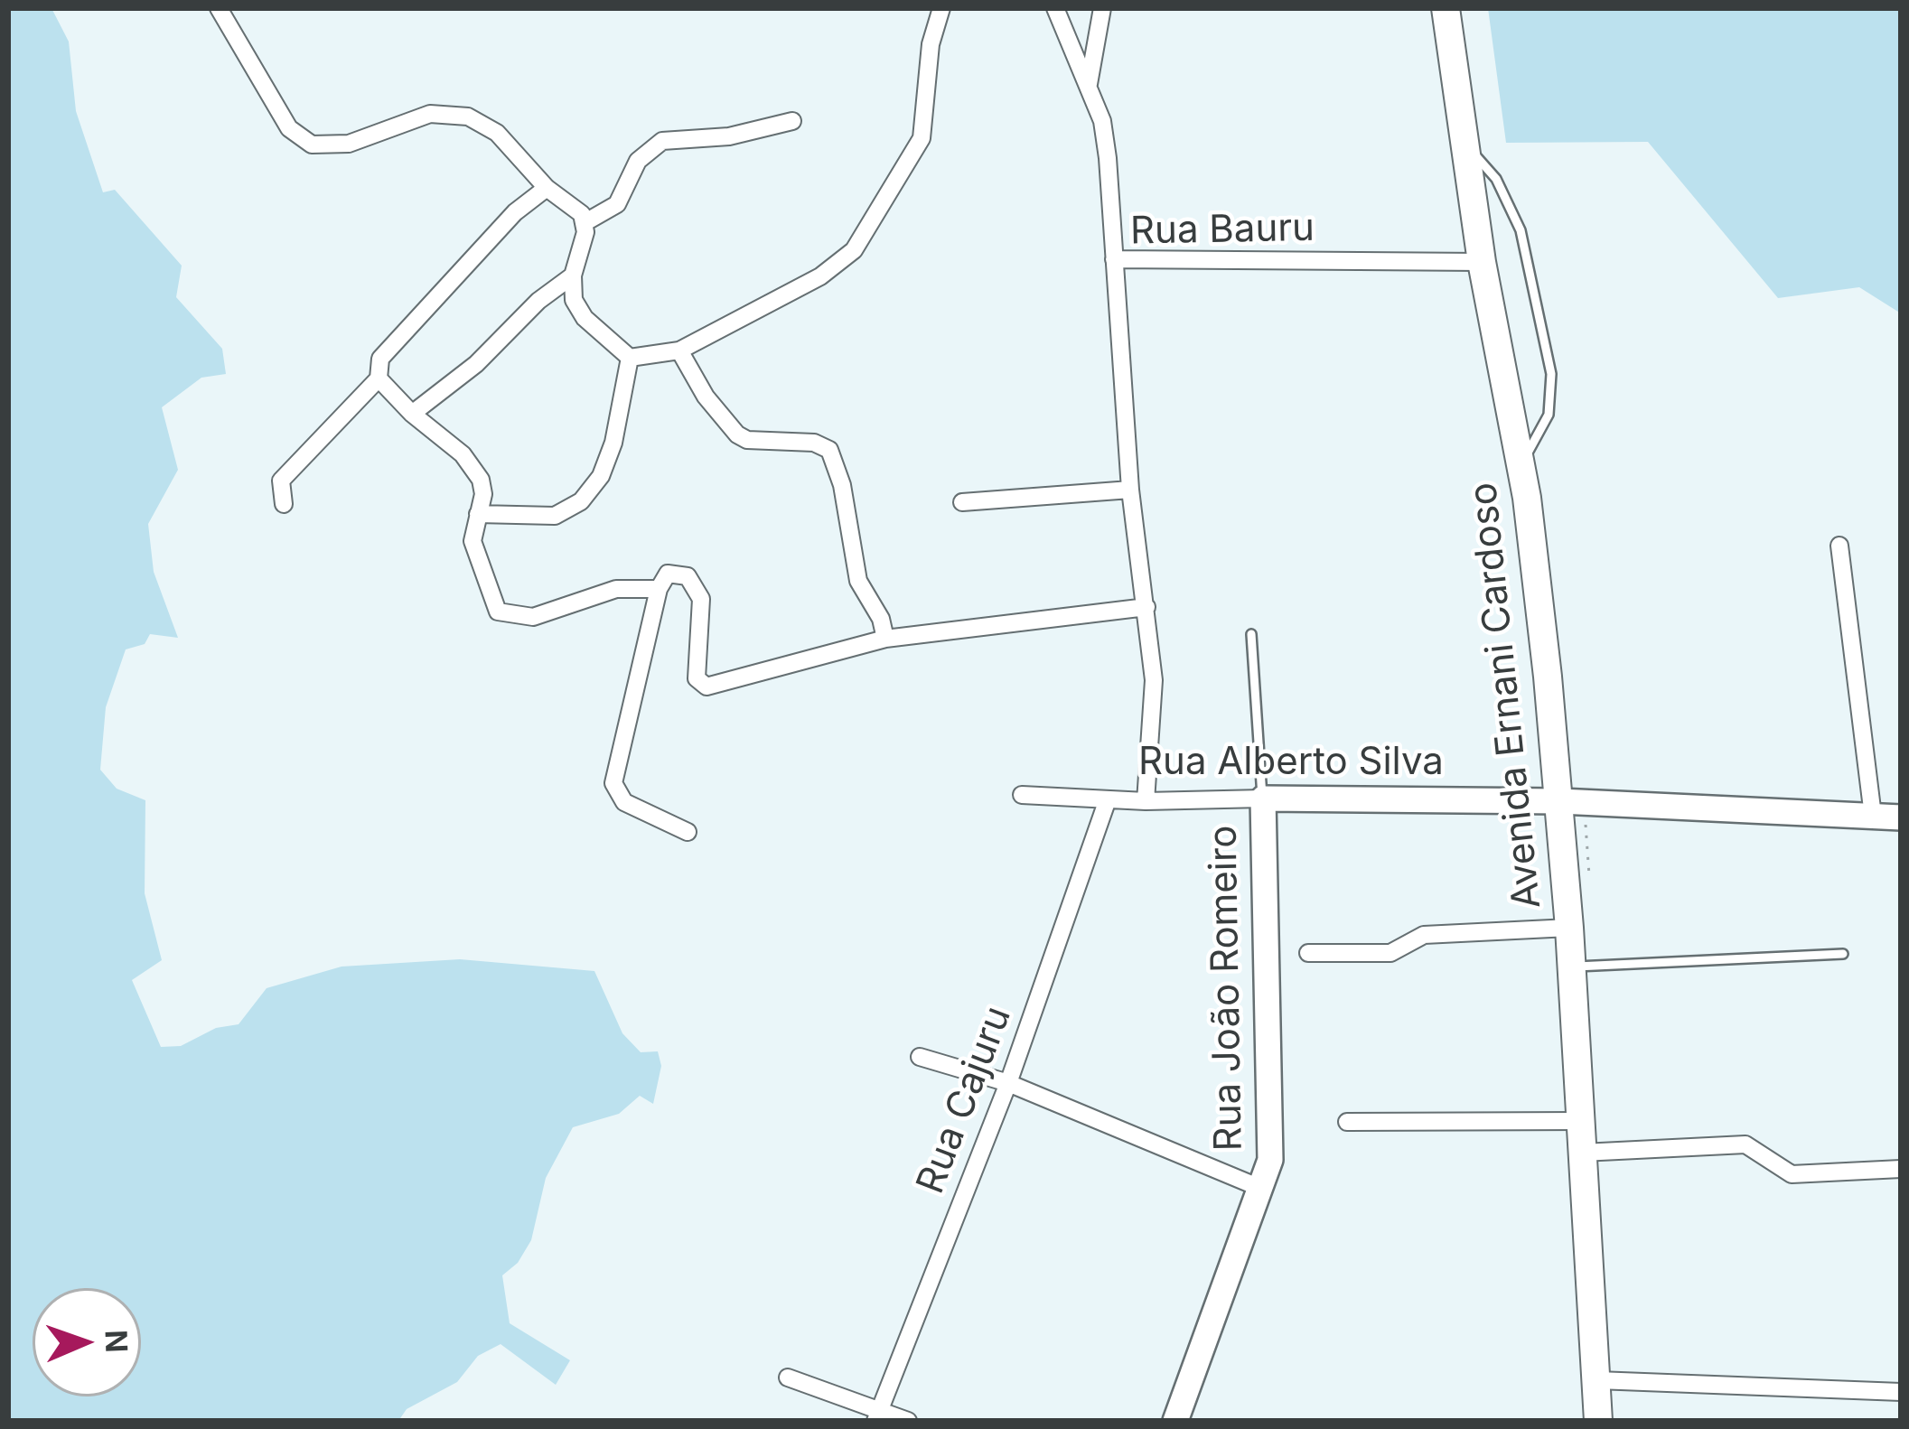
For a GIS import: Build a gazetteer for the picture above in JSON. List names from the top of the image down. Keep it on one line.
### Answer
{"streets":{"main road":["Avenida Ernani Cardoso"],"street":["Rua Bauru","Rua Alberto Silva","Rua João Romeiro","Rua Cajuru"]},"crossings":[["Rua Bauru","Avenida Ernani Cardoso"],["Rua Bauru","Rua Alberto Silva"],["Avenida Ernani Cardoso","Rua Alberto Silva"],["Rua Alberto Silva","Rua João Romeiro"],["Rua Alberto Silva","Rua Cajuru"]],"north":"right"}
